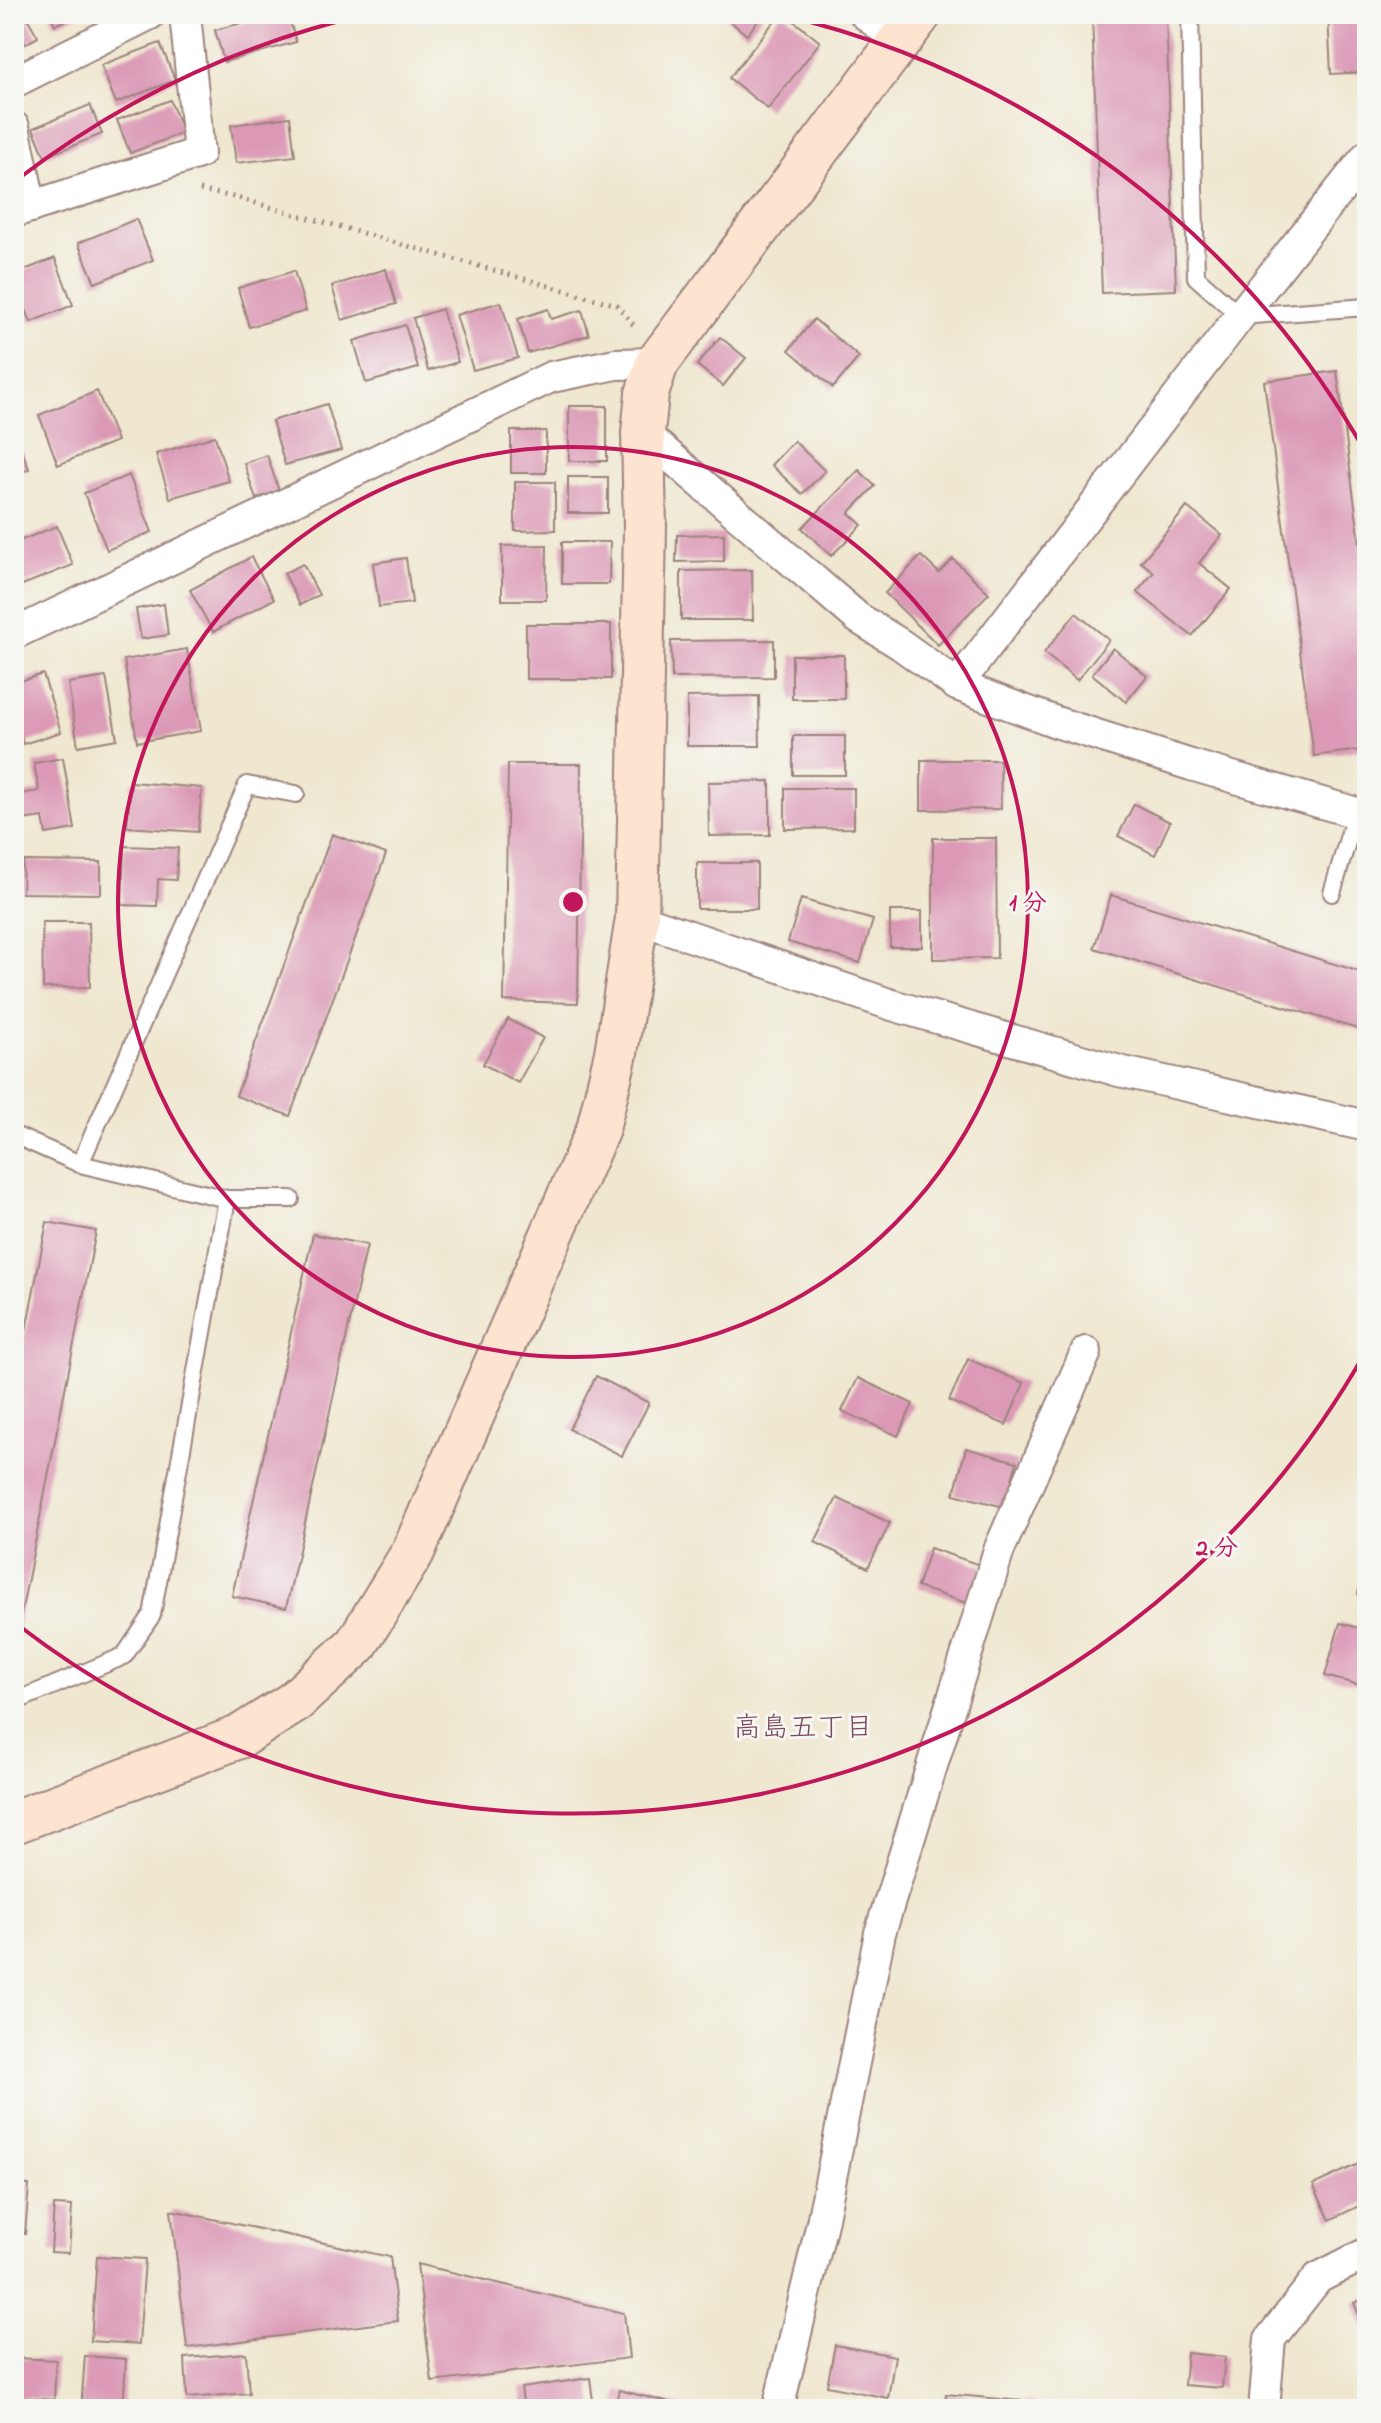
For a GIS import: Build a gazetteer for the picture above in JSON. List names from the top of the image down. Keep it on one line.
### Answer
{"districts":["高島五丁目"],"rings":["1 分","2 分"]}
